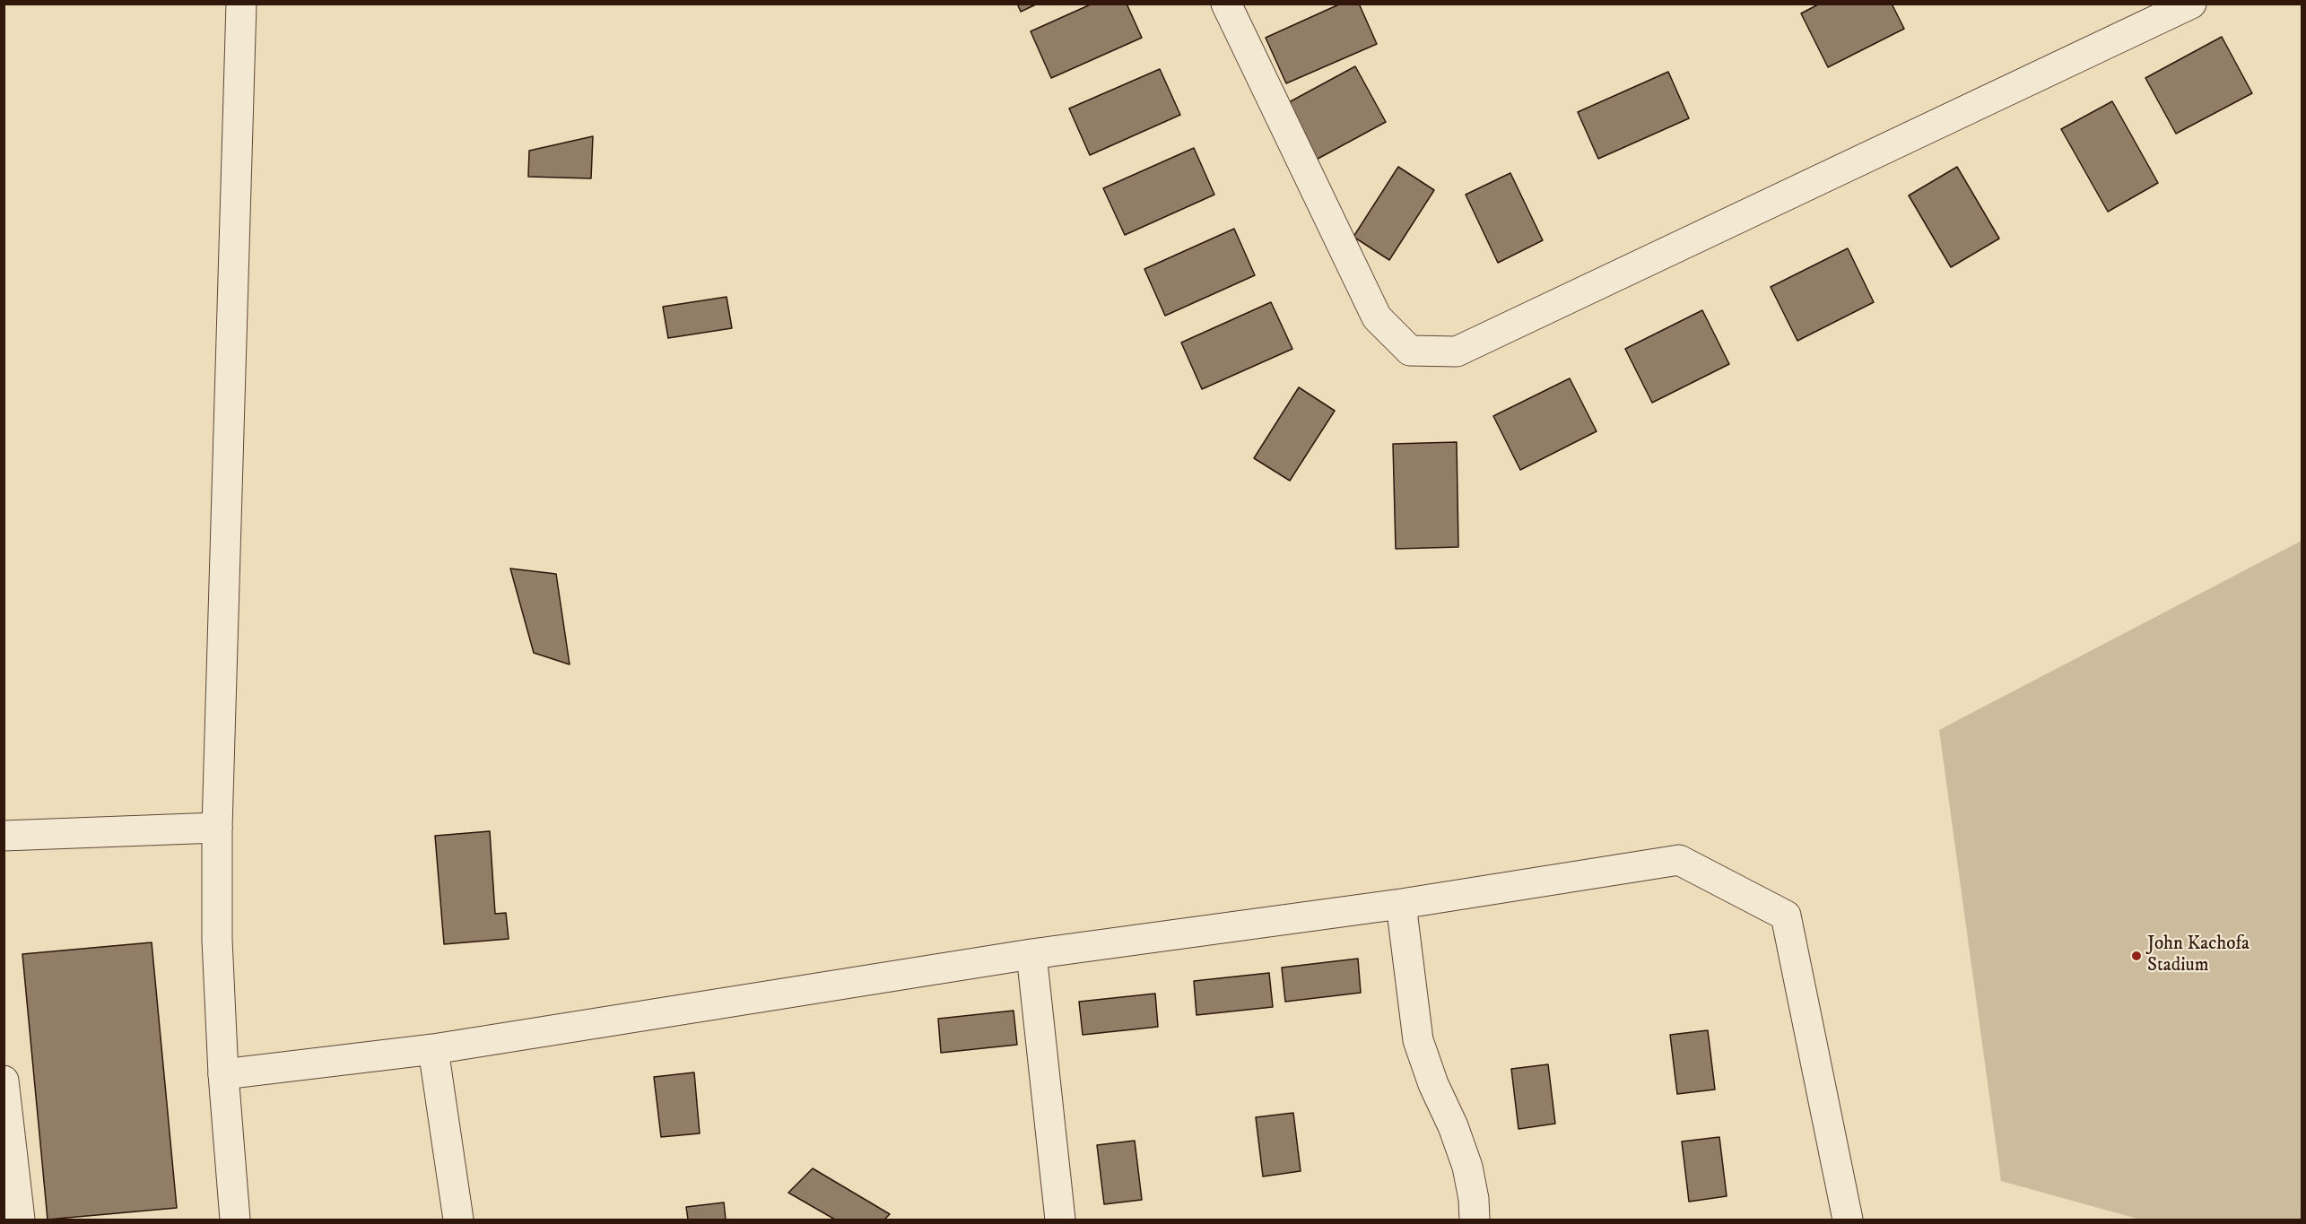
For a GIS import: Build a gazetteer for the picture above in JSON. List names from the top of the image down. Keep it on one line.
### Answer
{"places":["John Kachofa Stadium"]}
